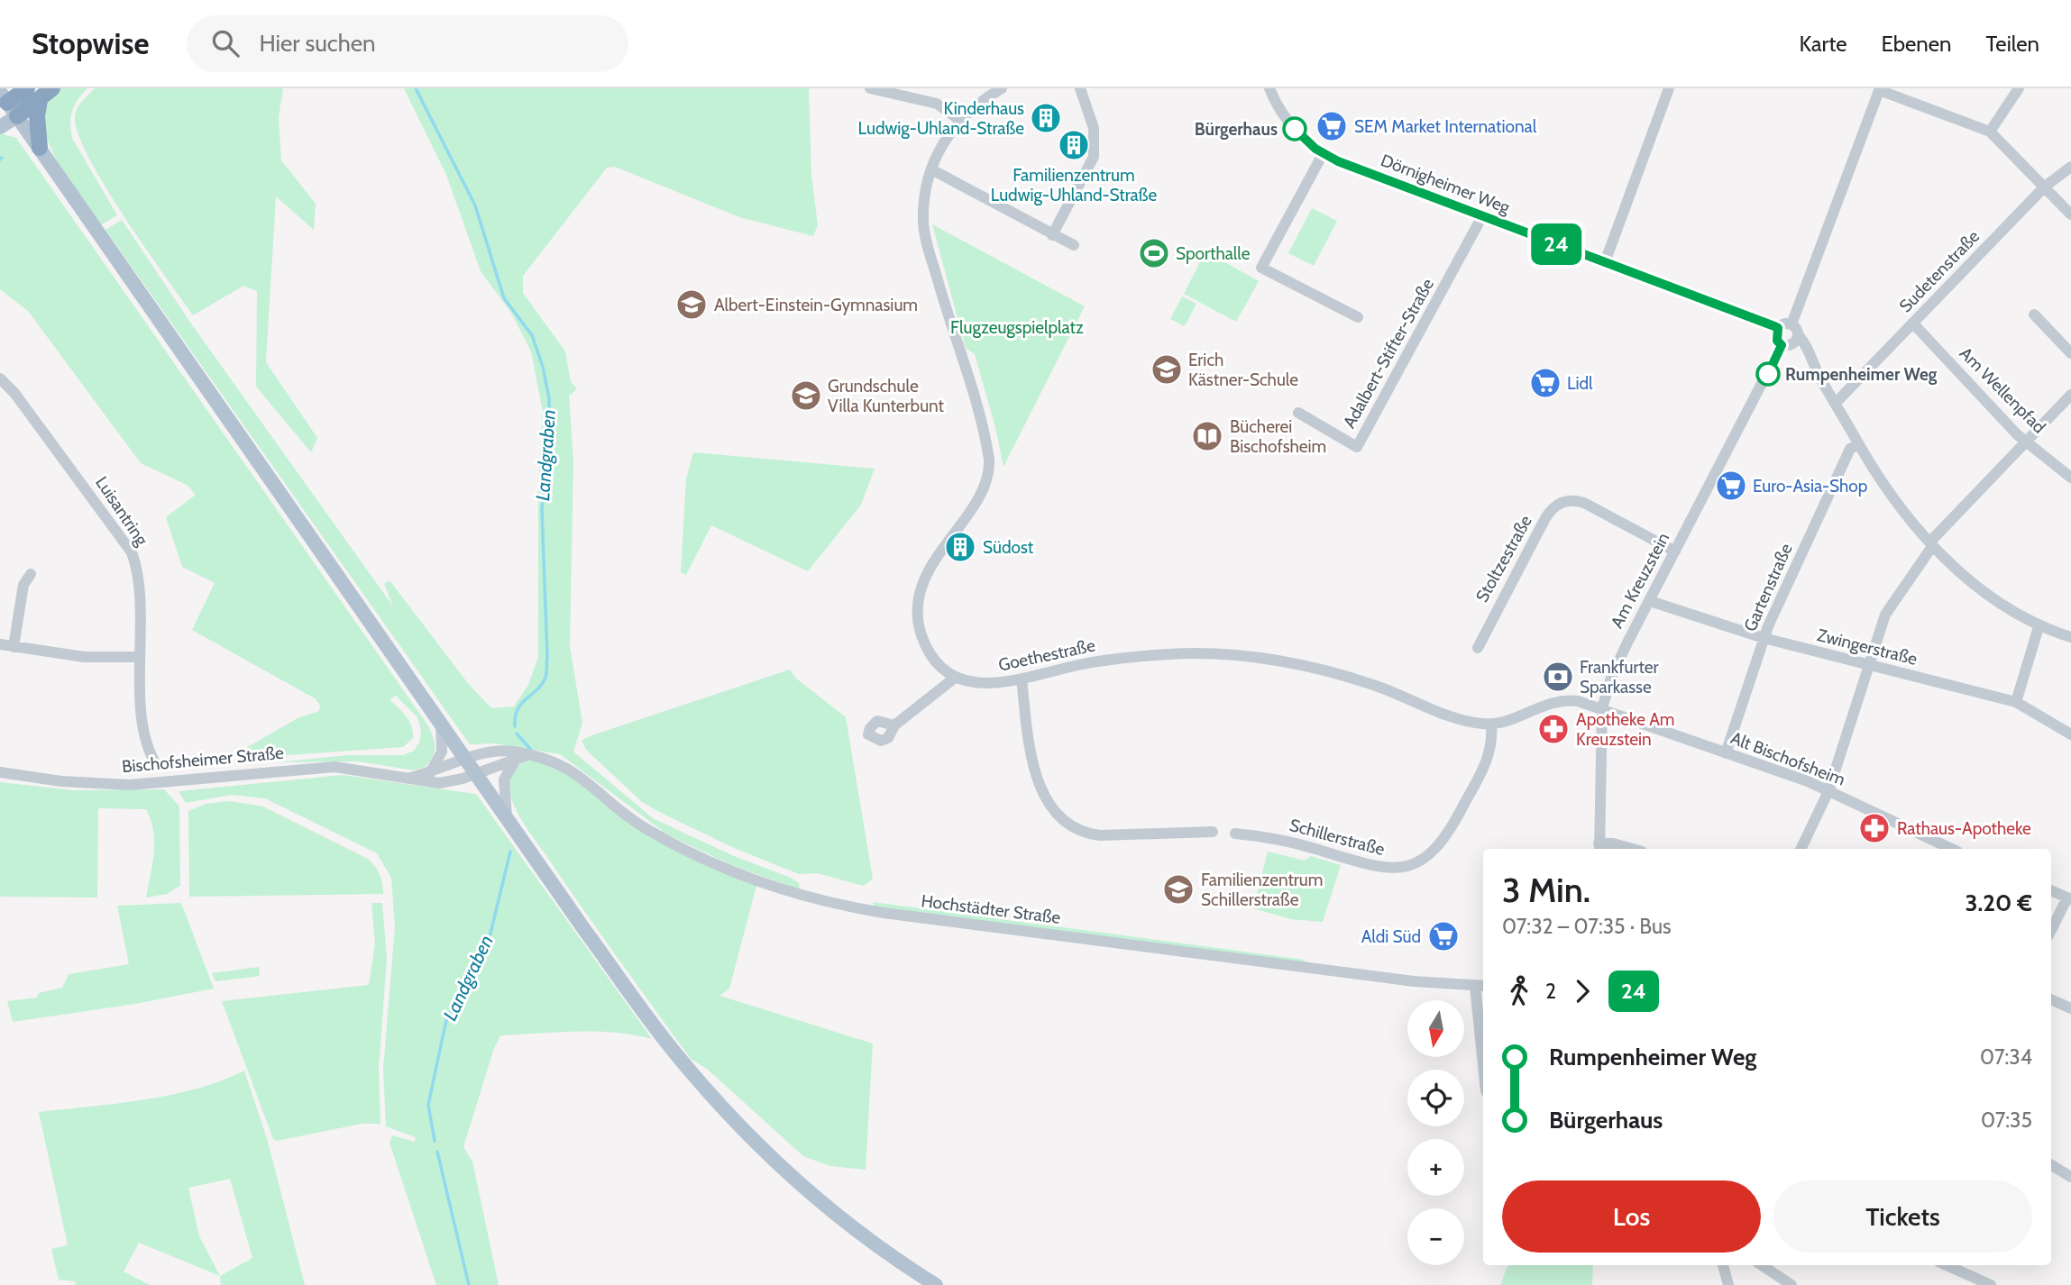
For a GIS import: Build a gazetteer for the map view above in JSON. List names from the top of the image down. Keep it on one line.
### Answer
{"streets":{"street":["Dörnigheimer Weg","Sudetenstraße","Adalbert-Stifter-Straße","Am Wellenpfad","Luisantring","Stoltzestraße","Am Kreuzstein","Gartenstraße","Zwingerstraße","Goethestraße","Alt Bischofsheim","Bischofsheimer Straße","Schillerstraße","Hochstädter Straße"]},"crossings":[["Dörnigheimer Weg","Adalbert-Stifter-Straße"],["Sudetenstraße","Am Wellenpfad"],["Stoltzestraße","Am Kreuzstein"],["Am Kreuzstein","Zwingerstraße"],["Am Kreuzstein","Alt Bischofsheim"],["Gartenstraße","Zwingerstraße"],["Gartenstraße","Alt Bischofsheim"],["Goethestraße","Schillerstraße"],["Bischofsheimer Straße","Hochstädter Straße"]],"water":["Landgraben"],"parks":["Flugzeugspielplatz"],"places":{"building":["Kinderhaus Ludwig-Uhland-Straße","Familienzentrum Ludwig-Uhland-Straße","Südost"],"supermarket":["SEM Market International","Lidl","Euro-Asia-Shop","Aldi Süd"],"other":["Bürgerhaus","Rumpenheimer Weg"],"sports":["Sporthalle"],"school or university":["Albert-Einstein-Gymnasium","Erich Kästner-Schule","Grundschule Villa Kunterbunt","Familienzentrum Schillerstraße"],"library":["Bücherei Bischofsheim"],"bank":["Frankfurter Sparkasse"],"pharmacy":["Apotheke Am Kreuzstein","Rathaus-Apotheke"]},"lines":["bus line 24"],"north":"bottom","page":{"header":"Stopwise","search":"Hier suchen","nav":["Karte","Ebenen","Teilen"],"on_map":"24","heading":["3 Min.","07:32 – 07:35 · Bus","3.20 €"],"legs":["2","24"],"map_buttons":["+","−"],"list":[{"name":"Rumpenheimer Weg","value":"07:34"},{"name":"Bürgerhaus","value":"07:35"}],"buttons":["Los","Tickets"]}}
